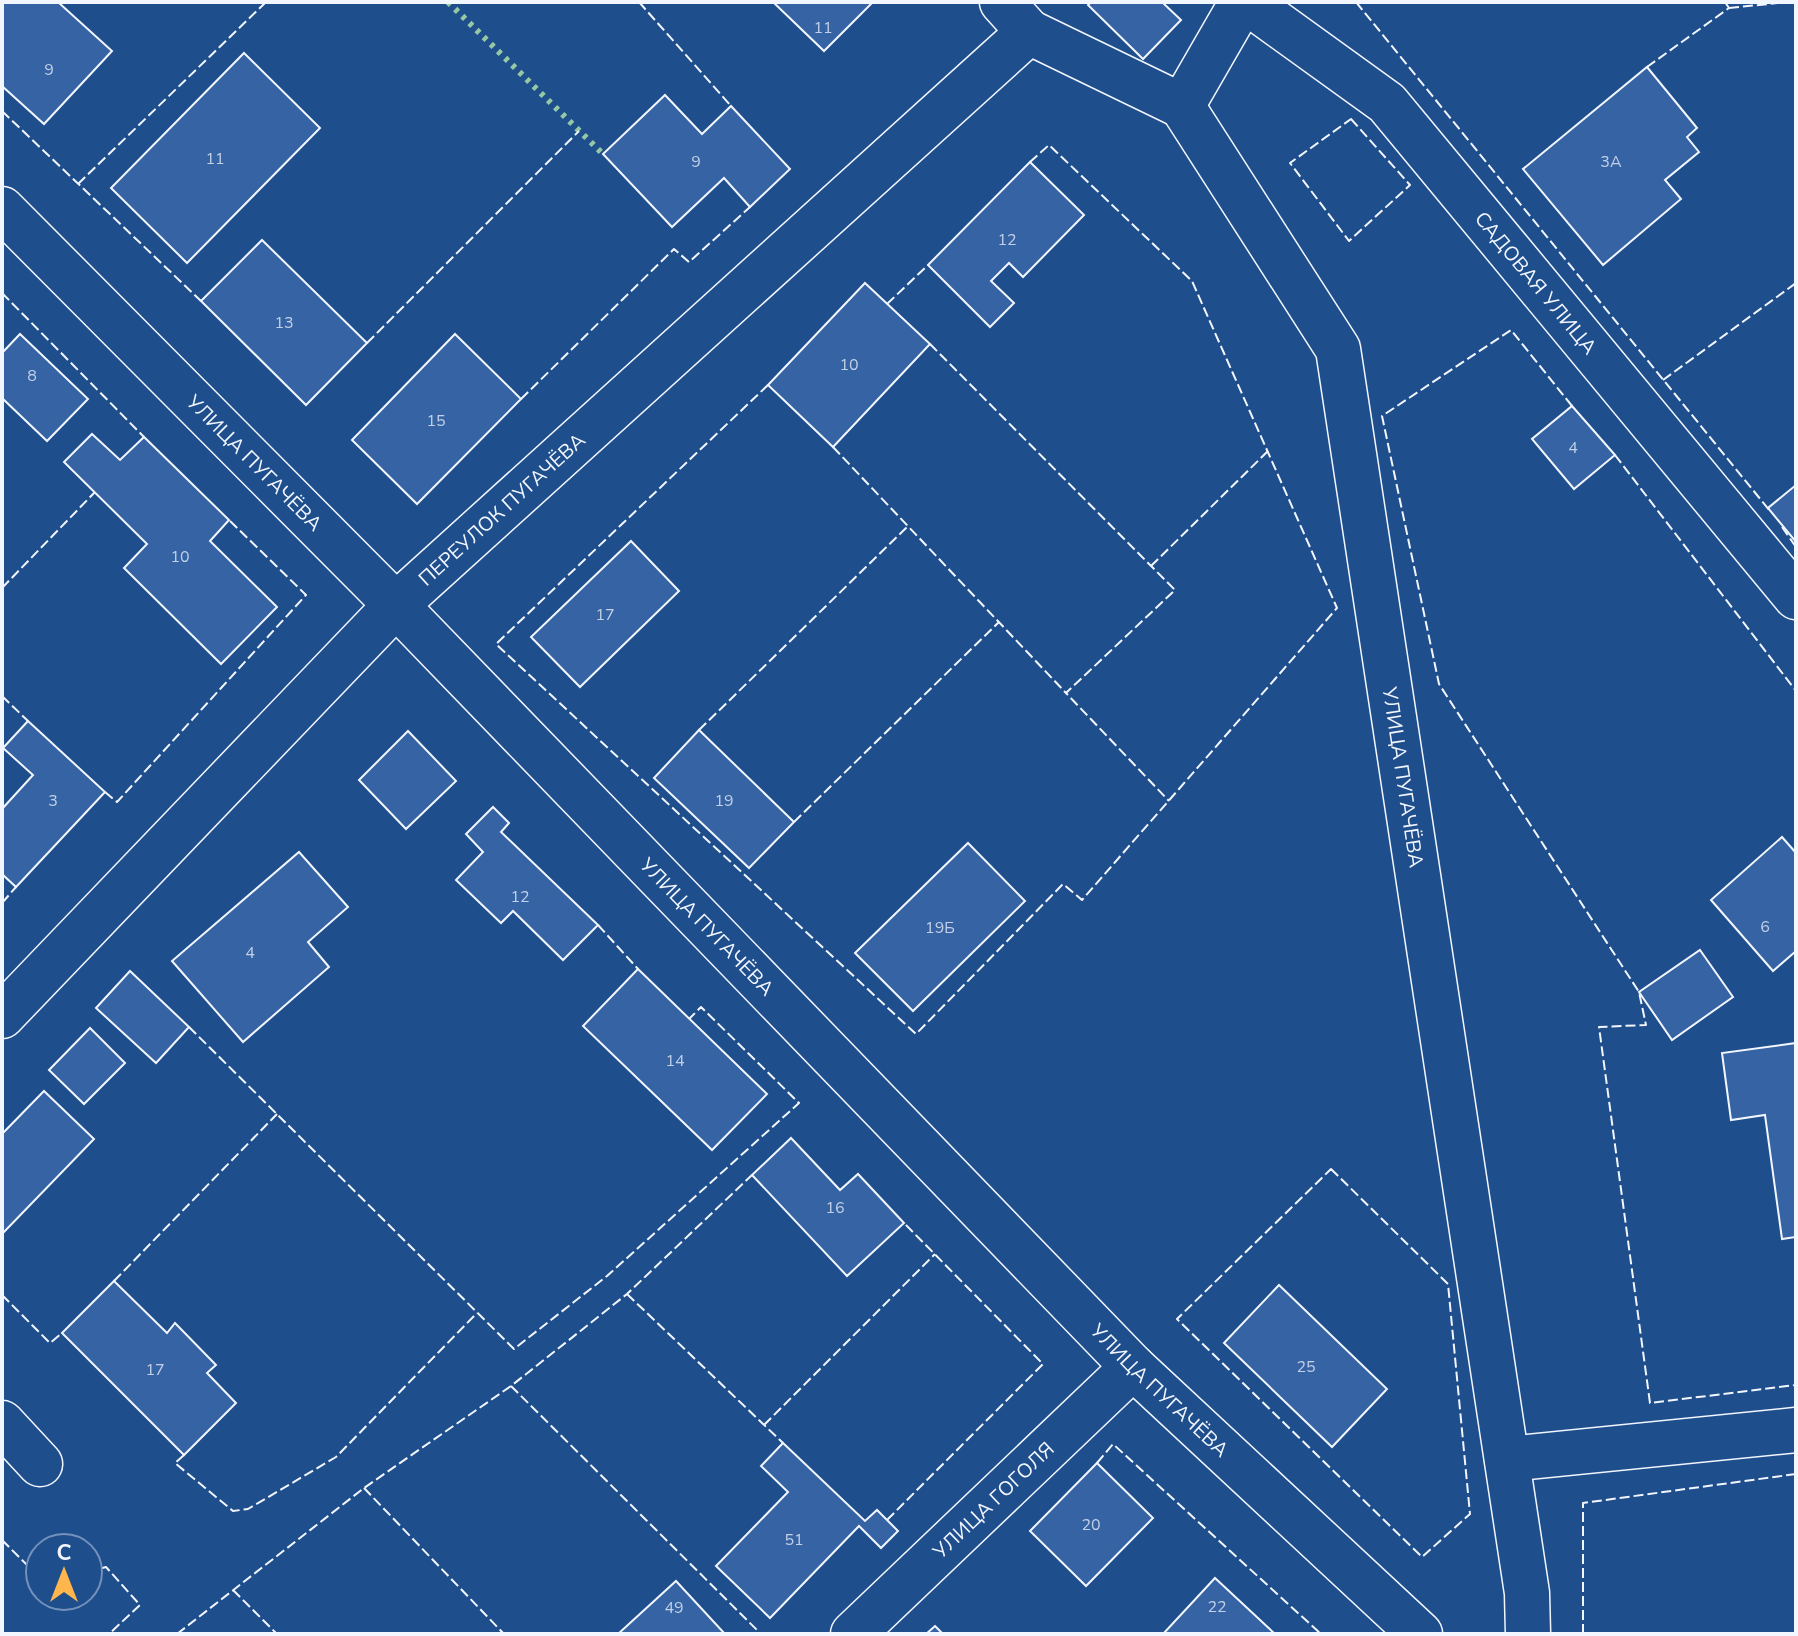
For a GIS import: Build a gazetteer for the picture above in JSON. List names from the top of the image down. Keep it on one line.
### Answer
{"streets":{"street":["САДОВАЯ УЛИЦА","УЛИЦА ПУГАЧЁВА","ПЕРЕУЛОК ПУГАЧЁВА","УЛИЦА ГОГОЛЯ"]},"crossings":[["УЛИЦА ПУГАЧЁВА","ПЕРЕУЛОК ПУГАЧЁВА"],["УЛИЦА ПУГАЧЁВА","УЛИЦА ГОГОЛЯ"]],"house_numbers":["11","9","11","9","3А","12","13","10","8","15","4","10","17","3","19","12","6","19Б","4","14","16","25","17","20","51","22","49"],"north":"top"}
